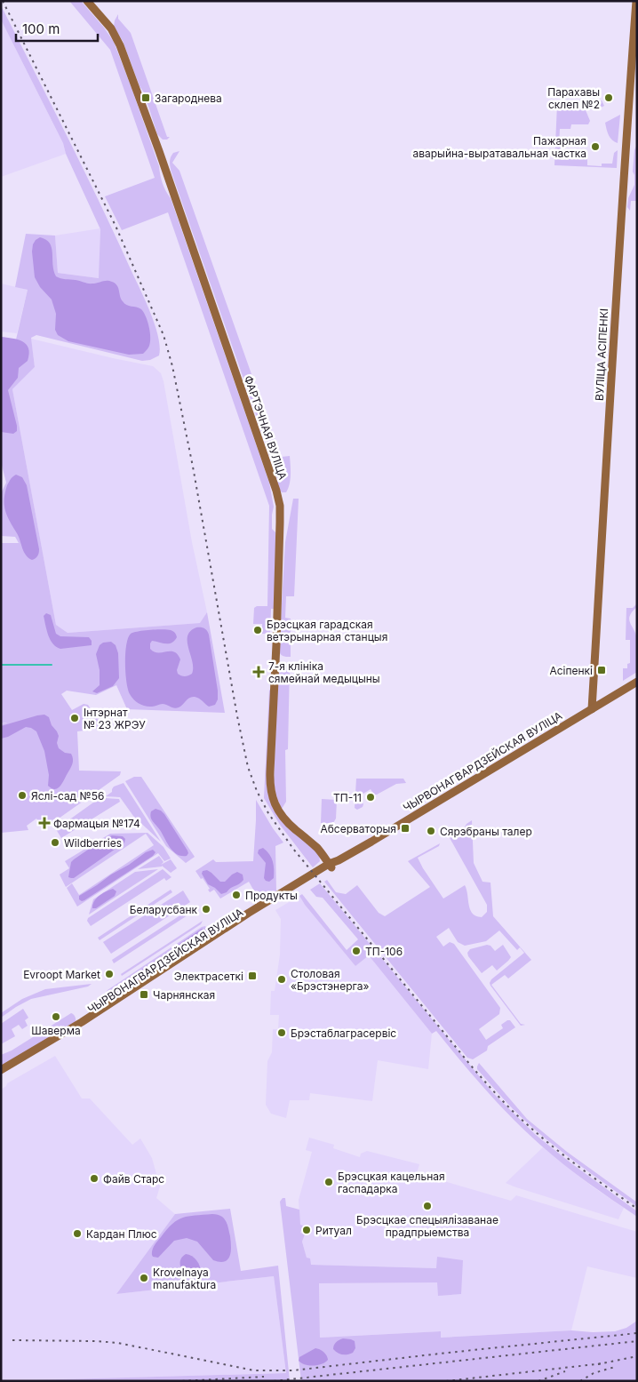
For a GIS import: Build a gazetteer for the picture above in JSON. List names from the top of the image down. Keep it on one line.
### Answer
{"streets":{"main road":["ВУЛІЦА АСІПЕНКІ","ФАРТЭЧНАЯ ВУЛІЦА","ЧЫРВОНАГВАРДЗЕЙСКАЯ ВУЛІЦА"]},"crossings":[["ВУЛІЦА АСІПЕНКІ","ЧЫРВОНАГВАРДЗЕЙСКАЯ ВУЛІЦА"],["ФАРТЭЧНАЯ ВУЛІЦА","ЧЫРВОНАГВАРДЗЕЙСКАЯ ВУЛІЦА"]],"places":{"transit":["Загароднева","Асіпенкі","Абсерваторыя","Электрасеткі","Чарнянская"],"other":["Парахавы склеп №2","Пажарная аварыйна-выратавальная частка","Брэсцкая гарадская ветэрынарная станцыя","Інтэрнат № 23 ЖРЭУ","Яслі-сад №56","ТП-11","Сярэбраны талер","Wildberries","Продукты","Беларусбанк","ТП-106","Evroopt Market","Столовая «Брэстэнерга»","Шаверма","Брэстаблаграсервіс","Файв Старс","Брэсцкая кацельная гаспадарка","Брэсцкае спецыялізаванае прадпрыемства","Ритуал","Кардан Плюс","Krovelnaya manufaktura"],"health":["7-я клініка сямейнай медыцыны","Фармацыя №174"]},"scale_bar":"100 m"}
